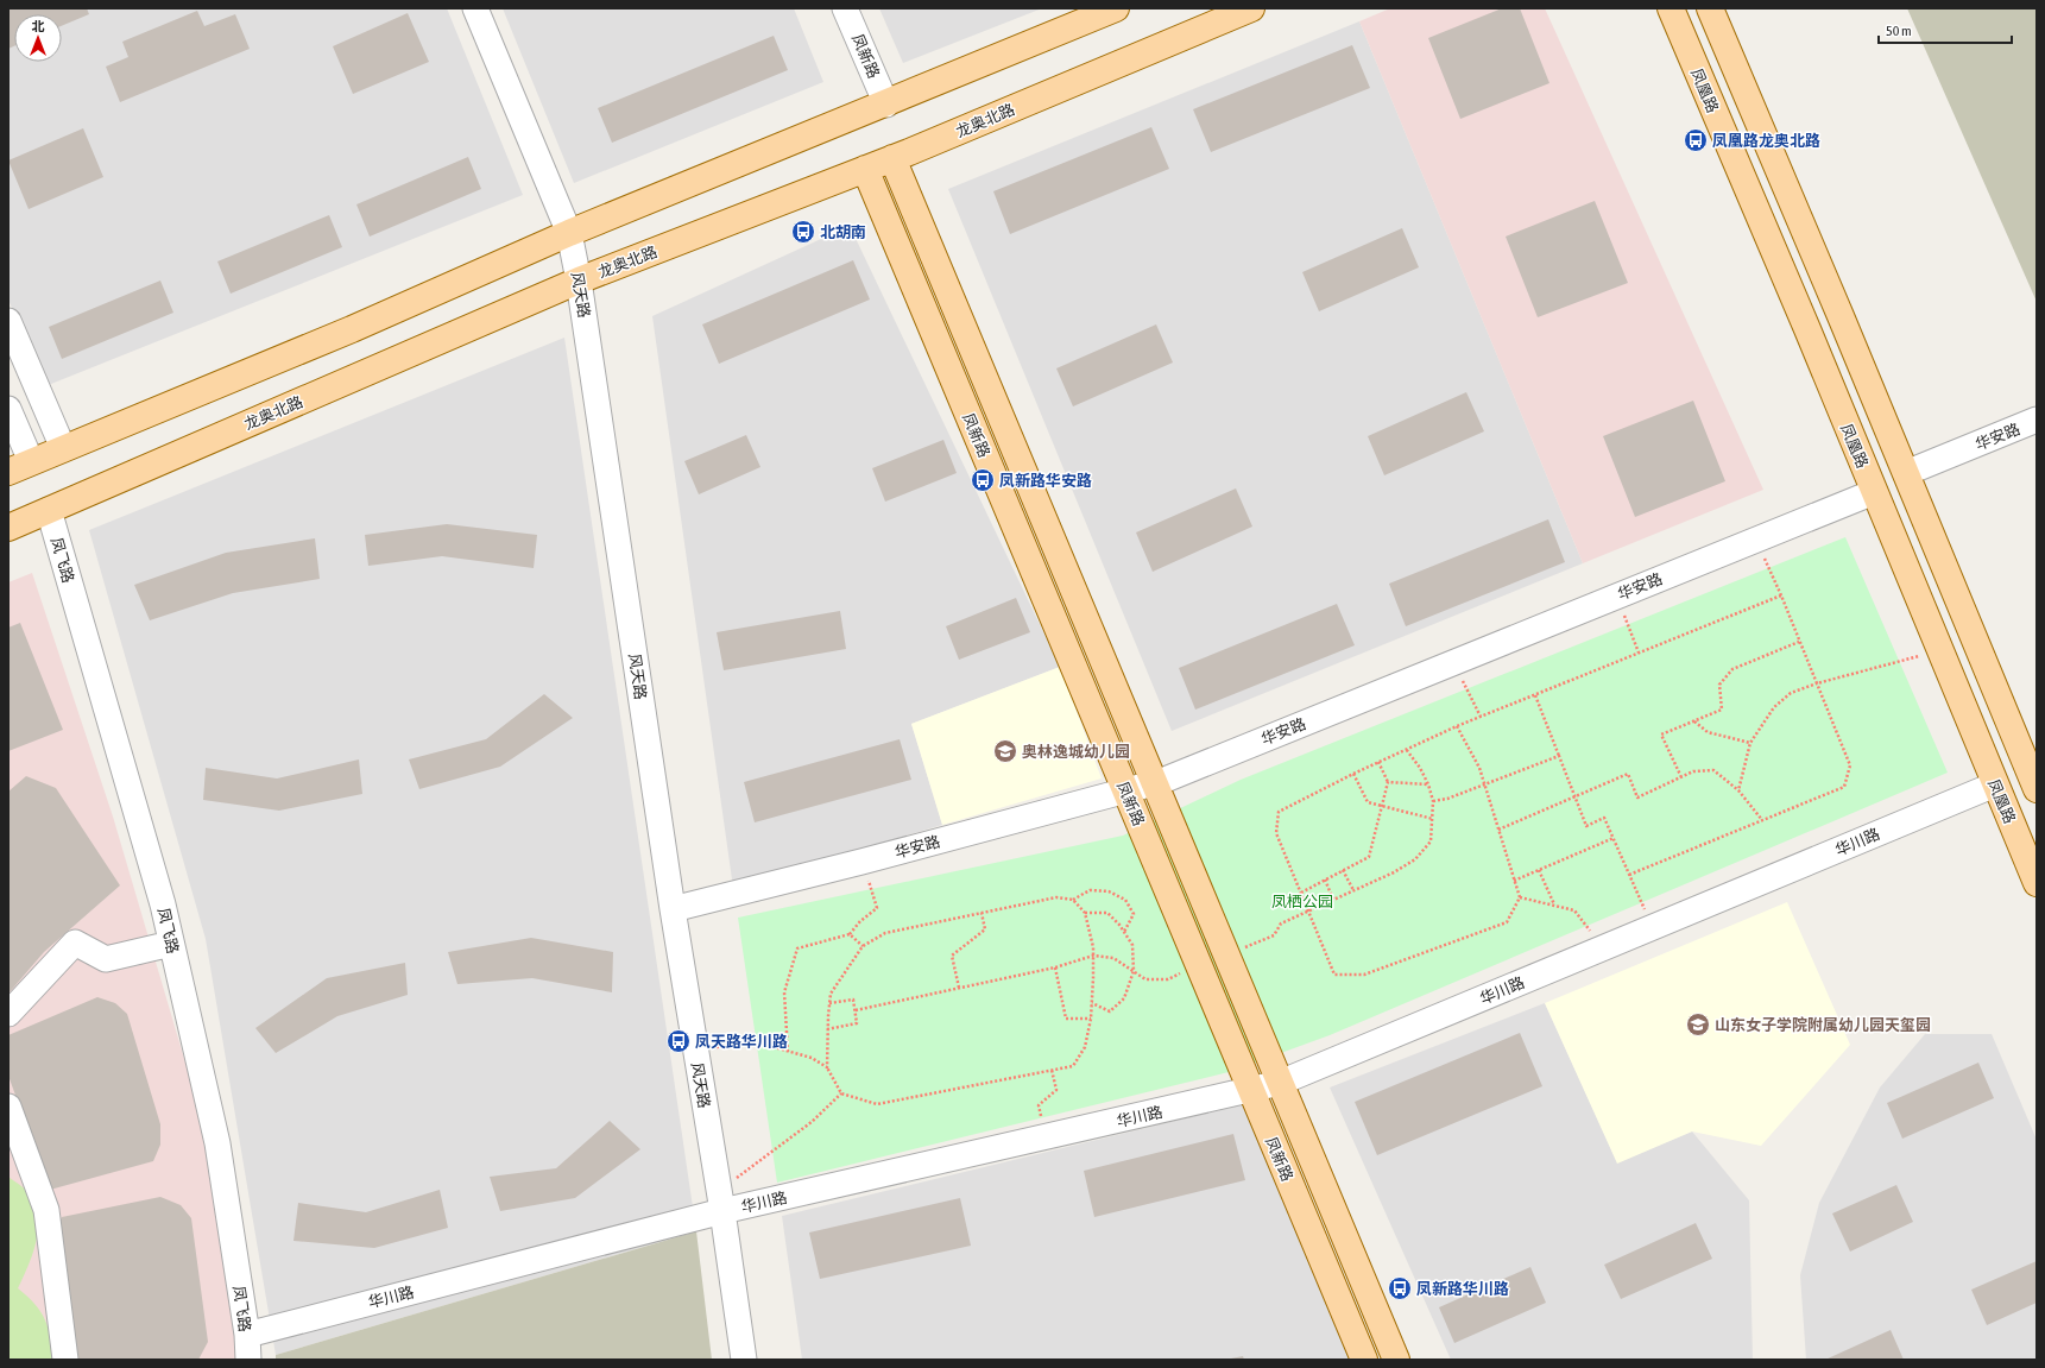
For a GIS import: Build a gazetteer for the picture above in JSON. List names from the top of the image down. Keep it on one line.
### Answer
{"streets":{"main road":["凤新路","凤凰路","龙奥北路"],"street":["风天路","华安路","凤飞路","华川路"]},"crossings":[["凤新路","龙奥北路"],["凤新路","华安路"],["凤新路","华川路"],["凤凰路","华安路"],["凤凰路","华川路"],["龙奥北路","风天路"],["龙奥北路","凤飞路"],["风天路","华安路"],["风天路","华川路"],["凤飞路","华川路"]],"parks":["凤栖公园"],"places":{"bus stop":["凤凰路龙奥北路","北胡南","凤新路华安路","凤天路华川路","凤新路华川路"],"school or university":["奥林逸城幼儿园","山东女子学院附属幼儿园天玺园"]},"scale_bar":"50 m","north":"top"}
